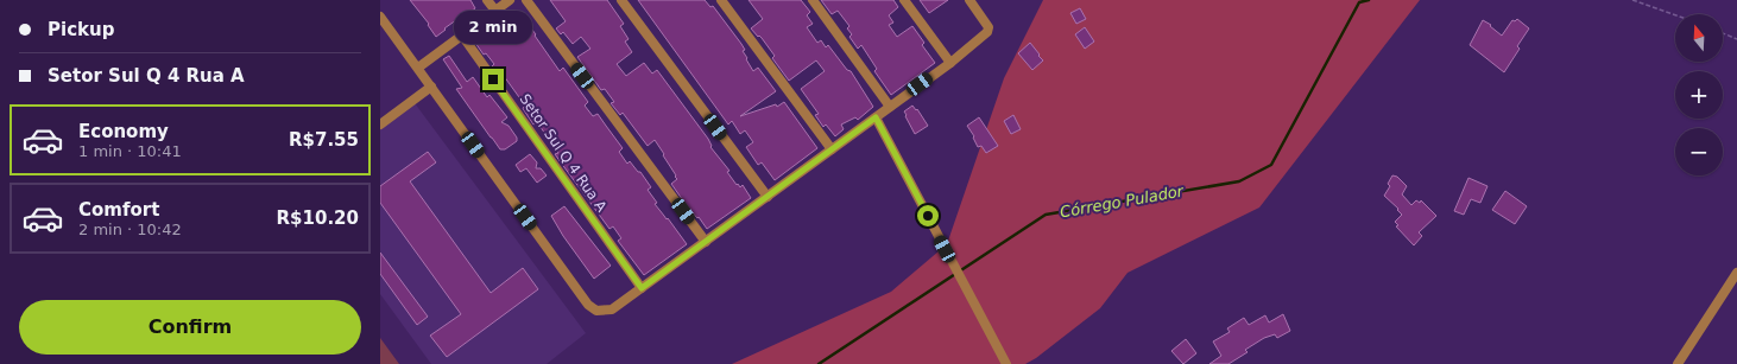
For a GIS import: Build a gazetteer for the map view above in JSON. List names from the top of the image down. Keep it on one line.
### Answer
{"streets":{"street":["Setor Sul Q 4 Rua A"]},"water":["Córrego Pulador"],"north":"top","page":{"banner":["Pickup","Setor Sul Q 4 Rua A"],"bubble":"2 min","map_buttons":["+","−"],"list":[{"name":"Economy","note":"1 min · 10:41","value":"R$7.55"},{"name":"Comfort","note":"2 min · 10:42","value":"R$10.20"}],"buttons":"Confirm"}}
